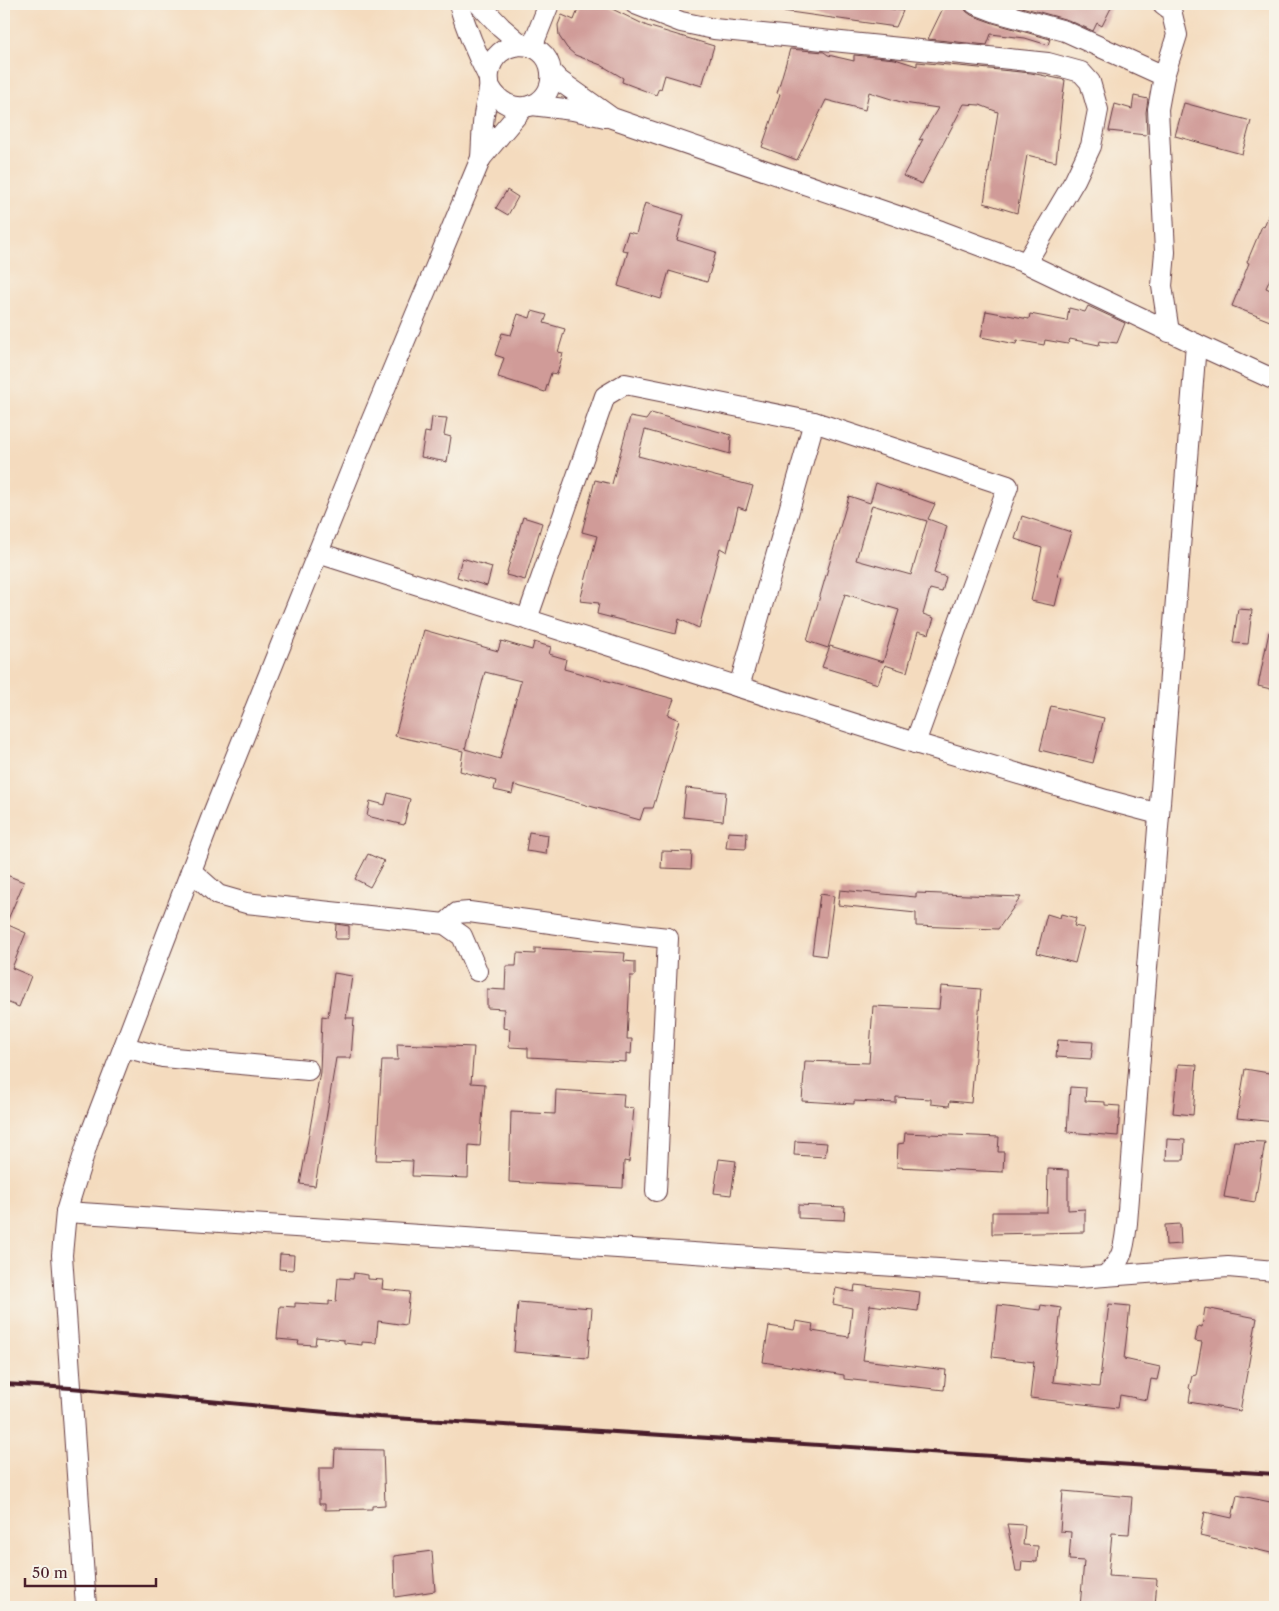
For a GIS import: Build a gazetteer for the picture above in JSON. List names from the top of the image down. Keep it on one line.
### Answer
{"scale_bar":"50 m"}
